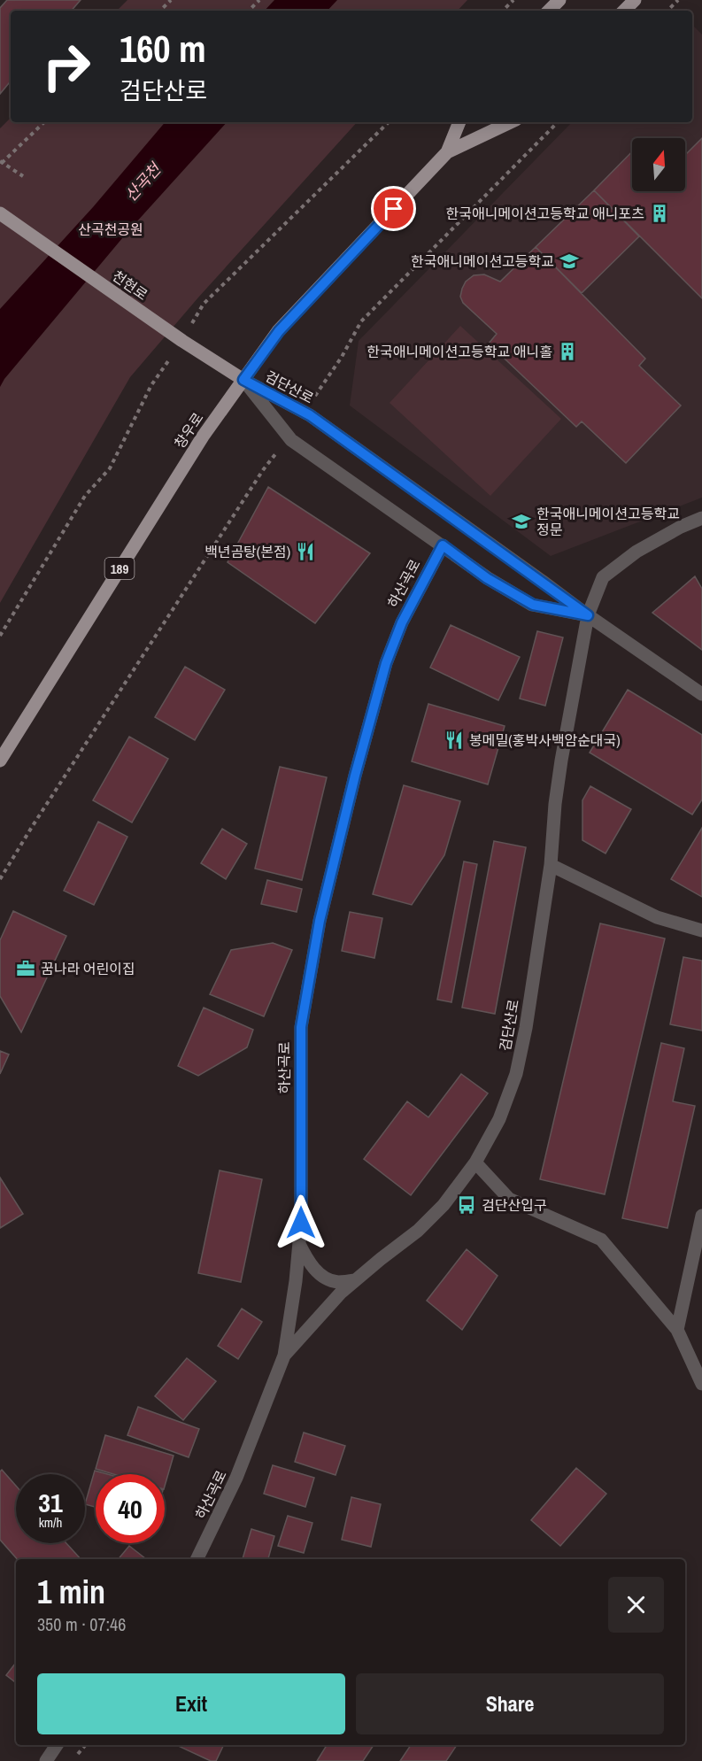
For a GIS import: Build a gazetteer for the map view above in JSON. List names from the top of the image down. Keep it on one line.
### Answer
{"streets":{"main road":["천현로","창우로","189"],"street":["검단산로","하산곡로"]},"crossings":[["천현로","검단산로"],["천현로","창우로"],["검단산로","창우로"],["검단산로","하산곡로"]],"water":["산곡천"],"parks":["산곡천공원"],"places":{"building":["한국애니메이션고등학교 애니포츠","한국애니메이션고등학교 애니홀"],"school or university":["한국애니메이션고등학교","한국애니메이션고등학교 정문"],"restaurant":["백년곰탕(본점)","봉메밀(홍박사백암순대국)"],"office":["꿈나라 어린이집"],"bus stop":["검단산입구"]},"north":"top","page":{"turn":["160 m","검단산로"],"speed":"31 km/h","limit":"40","heading":["1 min","350 m · 07:46"],"buttons":["Exit","Share"]}}
